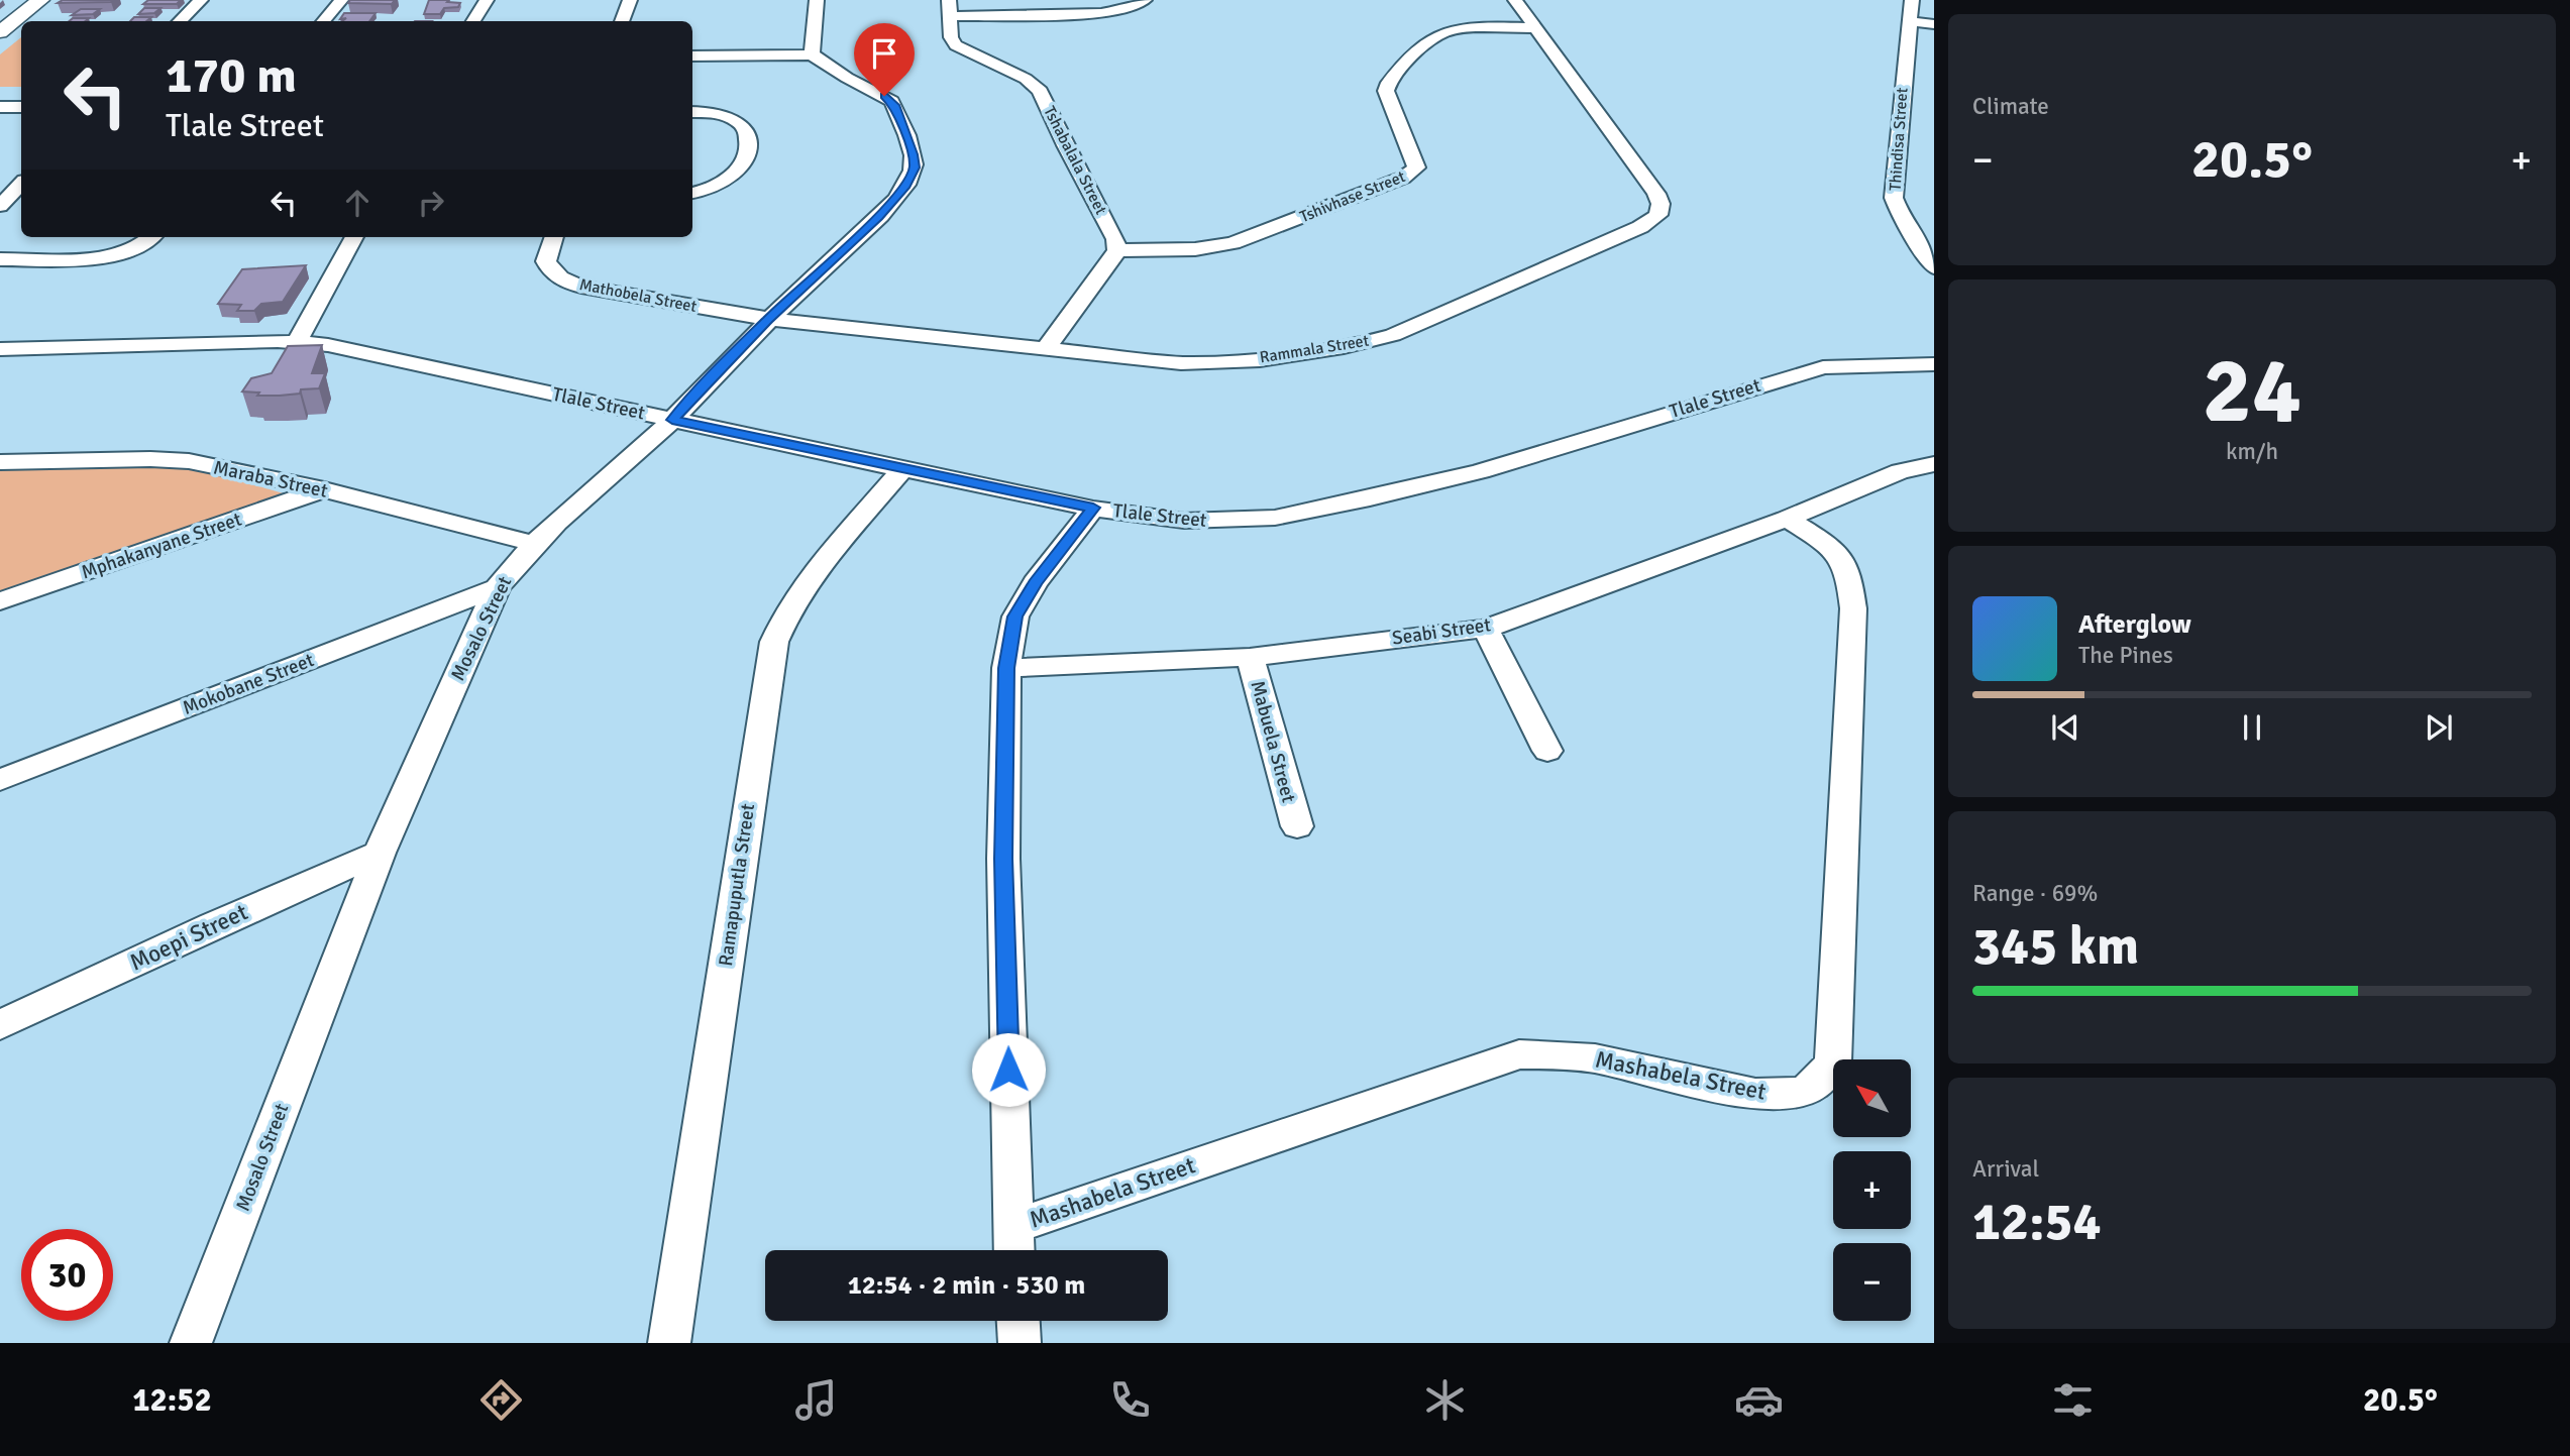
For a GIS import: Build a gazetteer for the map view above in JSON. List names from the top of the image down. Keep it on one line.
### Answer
{"streets":{"street":["Thindisa Street","Tshabalala Street","Tshivhase Street","Mathobela Street","Rammala Street","Tlale Street","Maraba Street","Mphakanyane Street","Mosalo Street","Seabi Street","Mokobane Street","Mabuela Street","Ramapuputla Street","Moepi Street","Mashabela Street"]},"crossings":[["Tshabalala Street","Tshivhase Street"],["Tshivhase Street","Rammala Street"],["Mathobela Street","Rammala Street"],["Mathobela Street","Mosalo Street"],["Rammala Street","Mosalo Street"],["Tlale Street","Mosalo Street"],["Tlale Street","Ramapuputla Street"],["Maraba Street","Mphakanyane Street"],["Maraba Street","Mosalo Street"],["Mosalo Street","Mokobane Street"],["Mosalo Street","Moepi Street"],["Seabi Street","Mabuela Street"],["Seabi Street","Mashabela Street"]],"north":"top left","page":{"tile":["Climate",["24","km/h"],["Range · 69%","345 km"],["Arrival","12:54"]],"turn":["170 m","Tlale Street"],"heat":["−","20.5°","+"],"song":["Afterglow","The Pines"],"map_buttons":["+","−"],"limit":"30","trip":"12:54 · 2 min · 530 m","tabs":["12:52","20.5°"]}}
